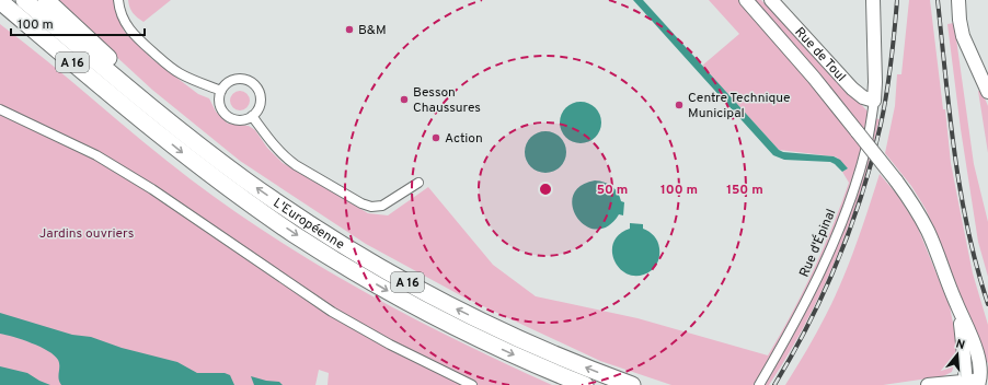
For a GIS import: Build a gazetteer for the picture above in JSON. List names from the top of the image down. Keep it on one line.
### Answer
{"streets":{"highway":["A 16","L'Européenne"],"street":["Rue de Toul","Rue d'Épinal"]},"crossings":[["Rue de Toul","Rue d'Épinal"]],"parks":["Jardins ouvriers"],"places":["B&M","Besson Chaussures","Centre Technique Municipal","Action"],"scale_bar":"100 m","north":"top","rings":["50 m","100 m","150 m"]}
